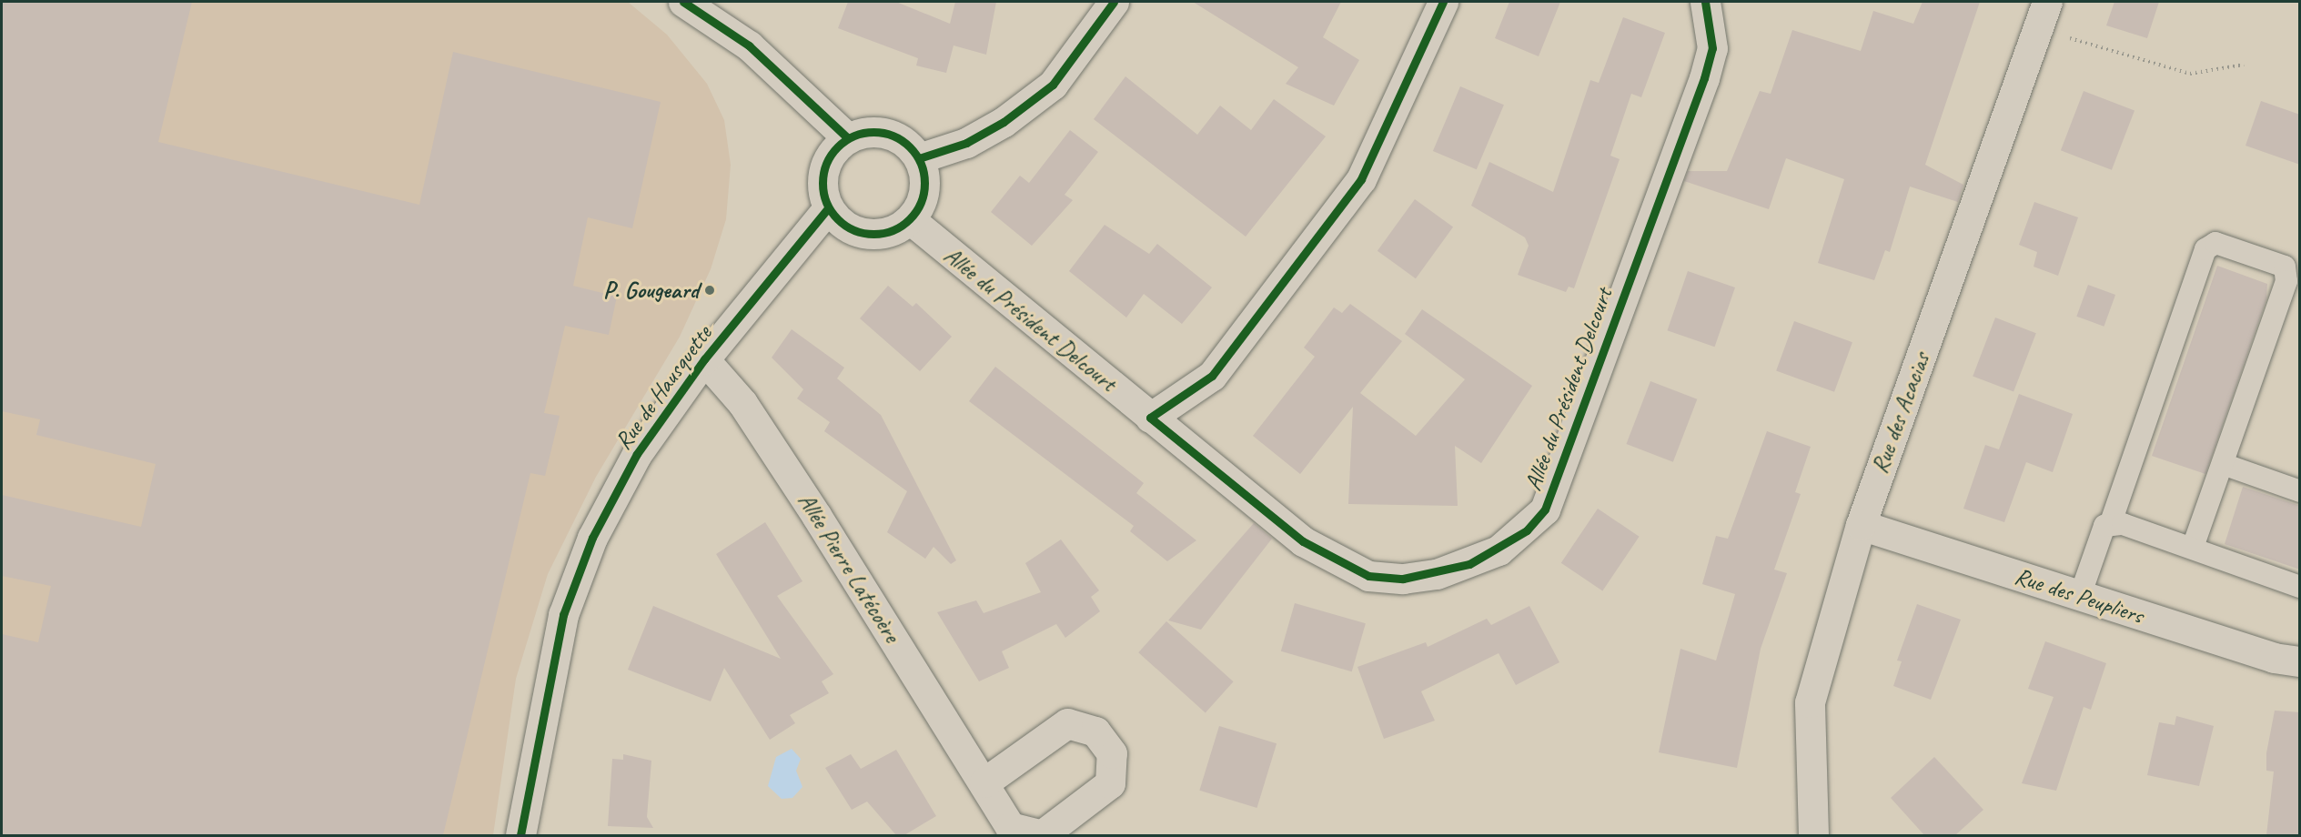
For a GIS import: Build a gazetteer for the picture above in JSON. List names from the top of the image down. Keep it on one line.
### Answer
{"streets":{"street":["Allée du Président Delcourt","Rue de Hausquette","Rue des Acacias","Allée Pierre Latécoère","Rue des Peupliers"]},"crossings":[["Allée du Président Delcourt","Rue de Hausquette"],["Rue de Hausquette","Allée Pierre Latécoère"],["Rue des Acacias","Rue des Peupliers"]],"places":["P. Gougeard"]}
